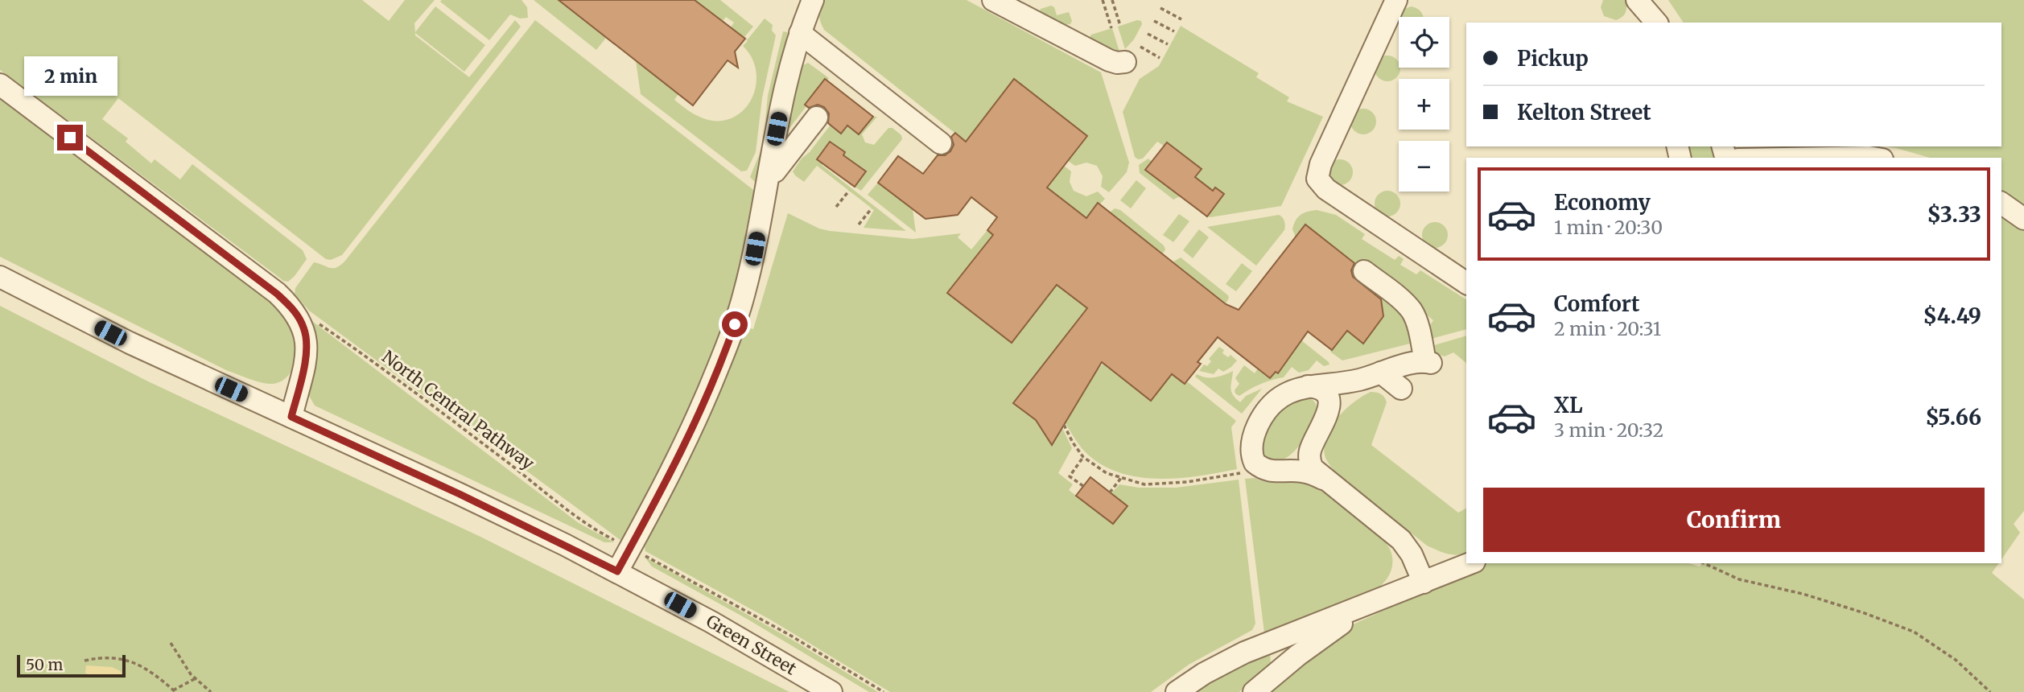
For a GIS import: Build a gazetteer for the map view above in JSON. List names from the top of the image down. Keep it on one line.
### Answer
{"streets":{"street":["Green Street"],"path":["North Central Pathway"]},"scale_bar":"50 m","page":{"map_buttons":["+","−"],"banner":["Pickup","Kelton Street"],"bubble":"2 min","list":[{"name":"Economy","note":"1 min · 20:30","value":"$3.33"},{"name":"Comfort","note":"2 min · 20:31","value":"$4.49"},{"name":"XL","note":"3 min · 20:32","value":"$5.66"}],"buttons":"Confirm","scale":"50 m"}}
